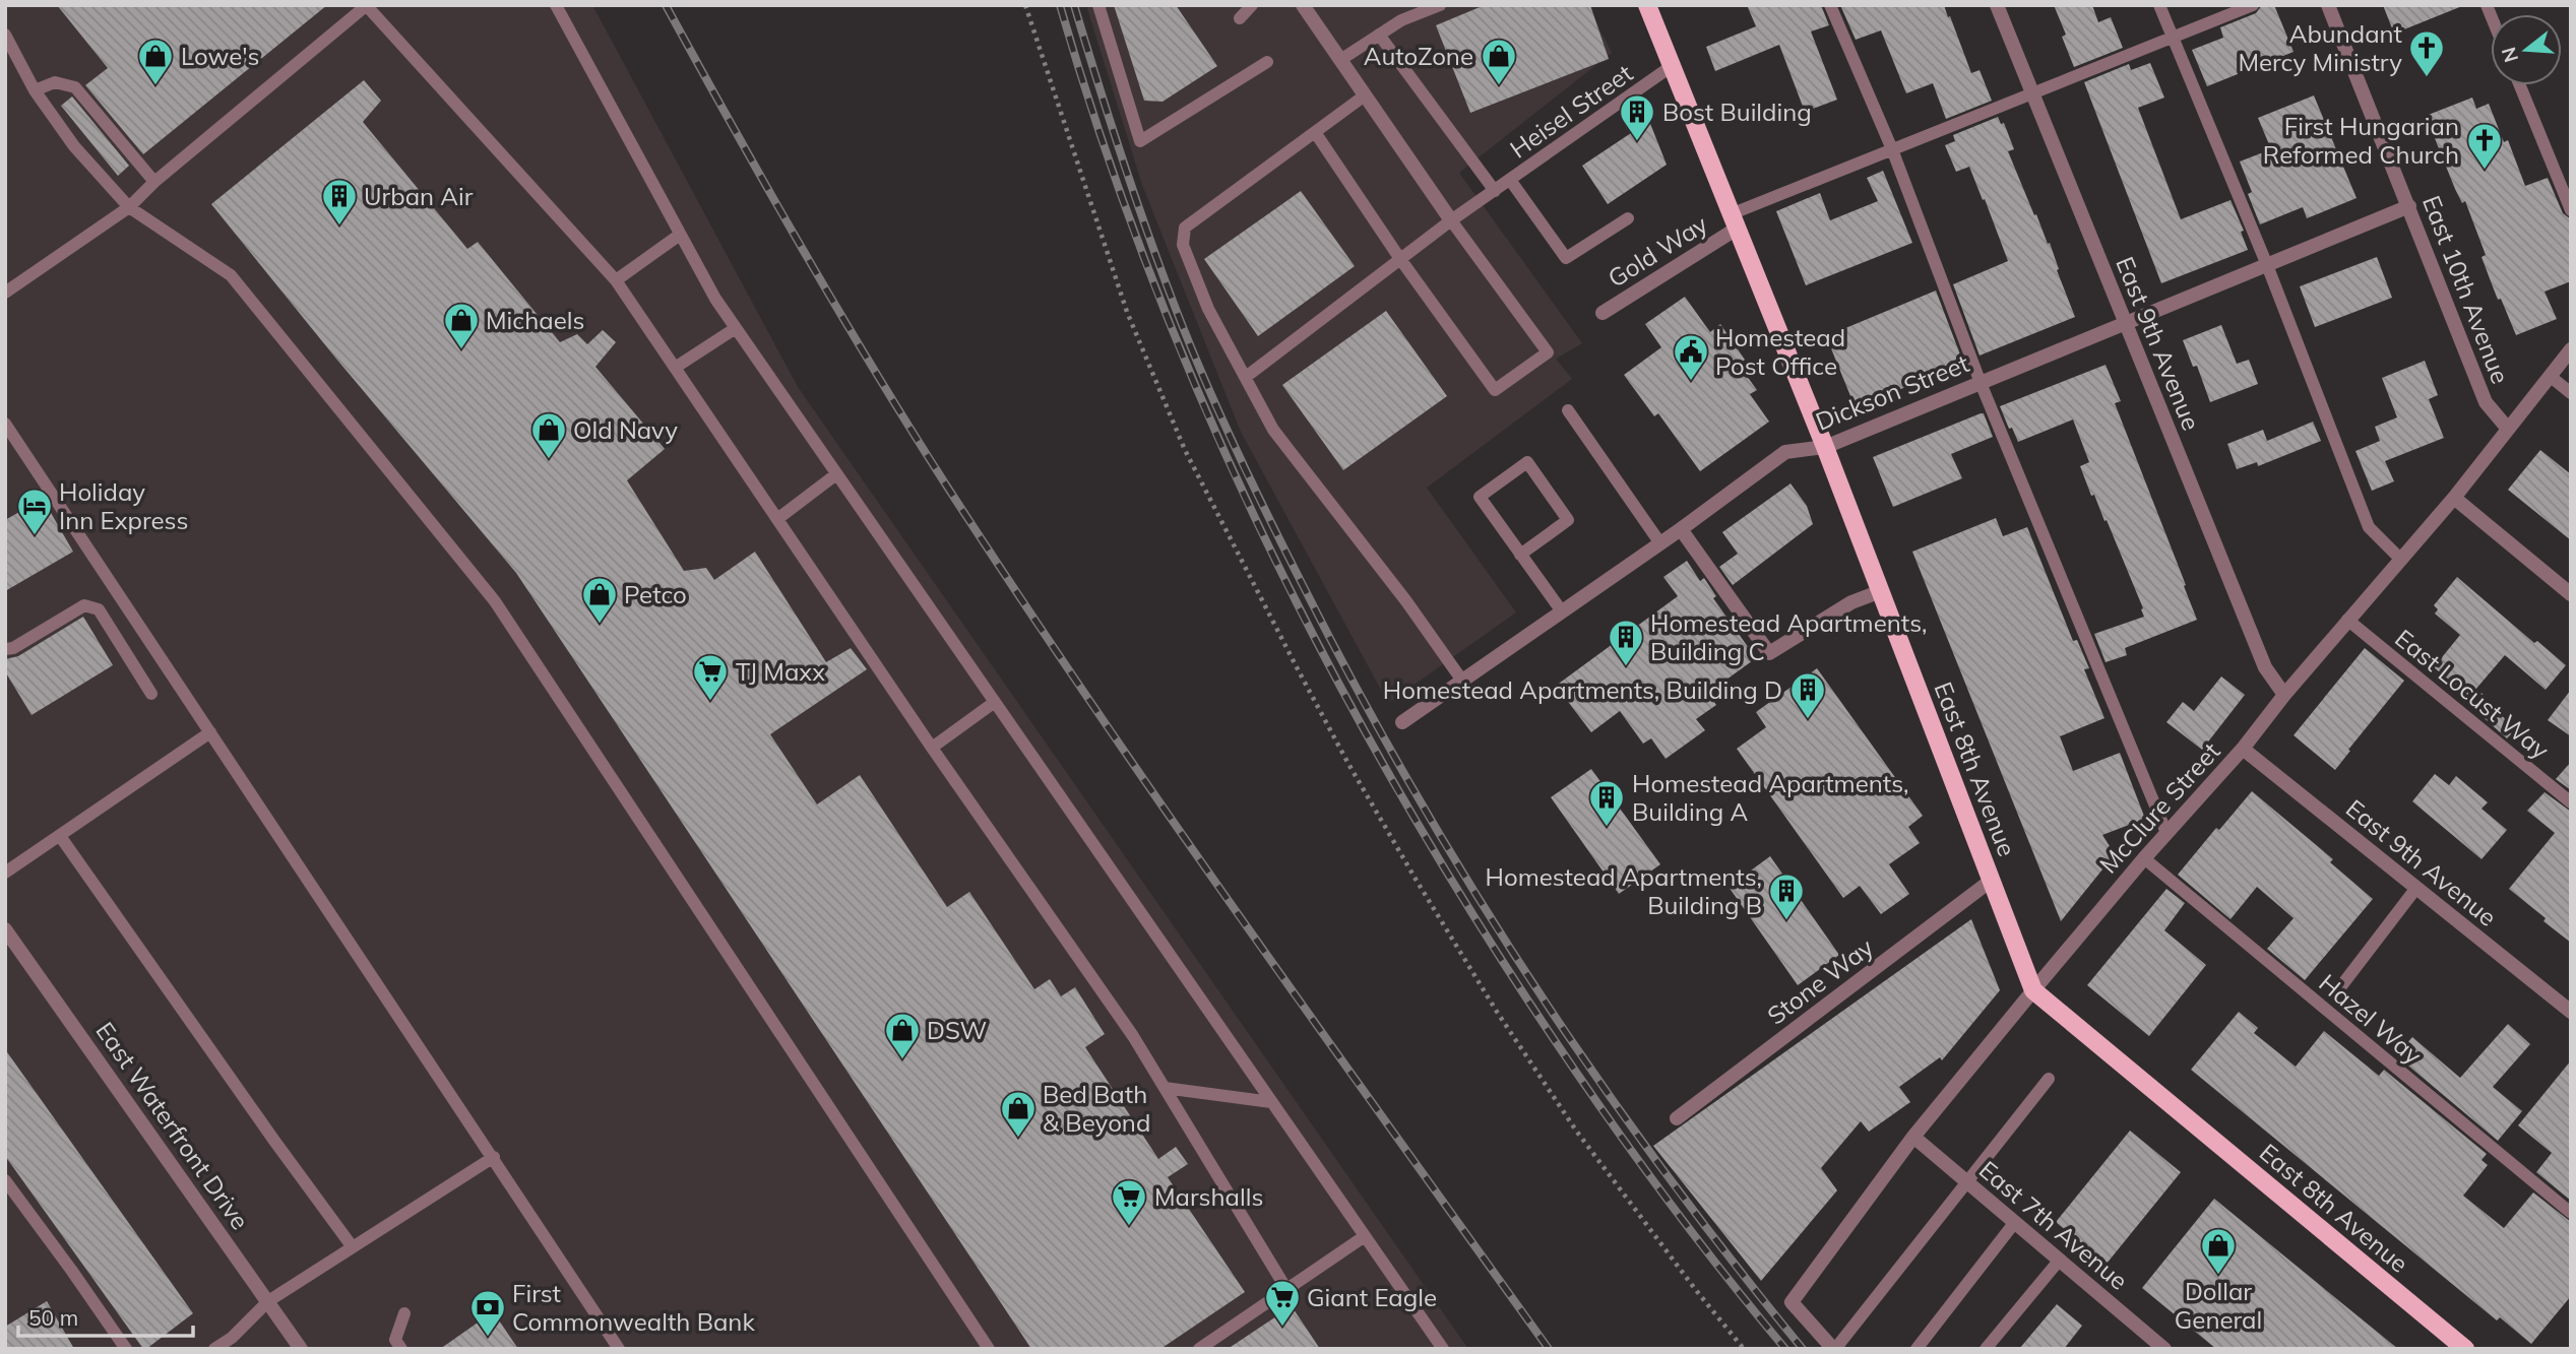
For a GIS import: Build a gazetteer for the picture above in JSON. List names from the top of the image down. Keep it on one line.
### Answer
{"streets":{"main road":["East 8th Avenue"],"street":["Gold Way","East 10th Avenue","East 9th Avenue","Dickson Street","McClure Street","Stone Way","East Waterfront Drive","East 7th Avenue"],"lane":["Heisel Street","East Locust Way","Hazel Way"]},"crossings":[["Heisel Street","East 8th Avenue"],["Gold Way","East 8th Avenue"],["East 10th Avenue","Dickson Street"],["East 10th Avenue","McClure Street"],["East 9th Avenue","Dickson Street"],["East 9th Avenue","McClure Street"],["Dickson Street","East 8th Avenue"],["East Locust Way","McClure Street"],["East 8th Avenue","McClure Street"],["East 8th Avenue","Stone Way"],["McClure Street","Hazel Way"],["McClure Street","East 7th Avenue"]],"places":{"church":["Abundant Mercy Ministry","First Hungarian Reformed Church"],"shop":["Lowe's","AutoZone","Michaels","Old Navy","Petco","DSW","Bed Bath & Beyond","Dollar General"],"building":["Bost Building","Urban Air","Homestead Apartments, Building C","Homestead Apartments, Building D","Homestead Apartments, Building A","Homestead Apartments, Building B"],"public building":["Homestead Post Office"],"hotel":["Holiday Inn Express"],"supermarket":["TJ Maxx","Marshalls","Giant Eagle"],"bank":["First Commonwealth Bank"]},"scale_bar":"50 m","north":"left"}
